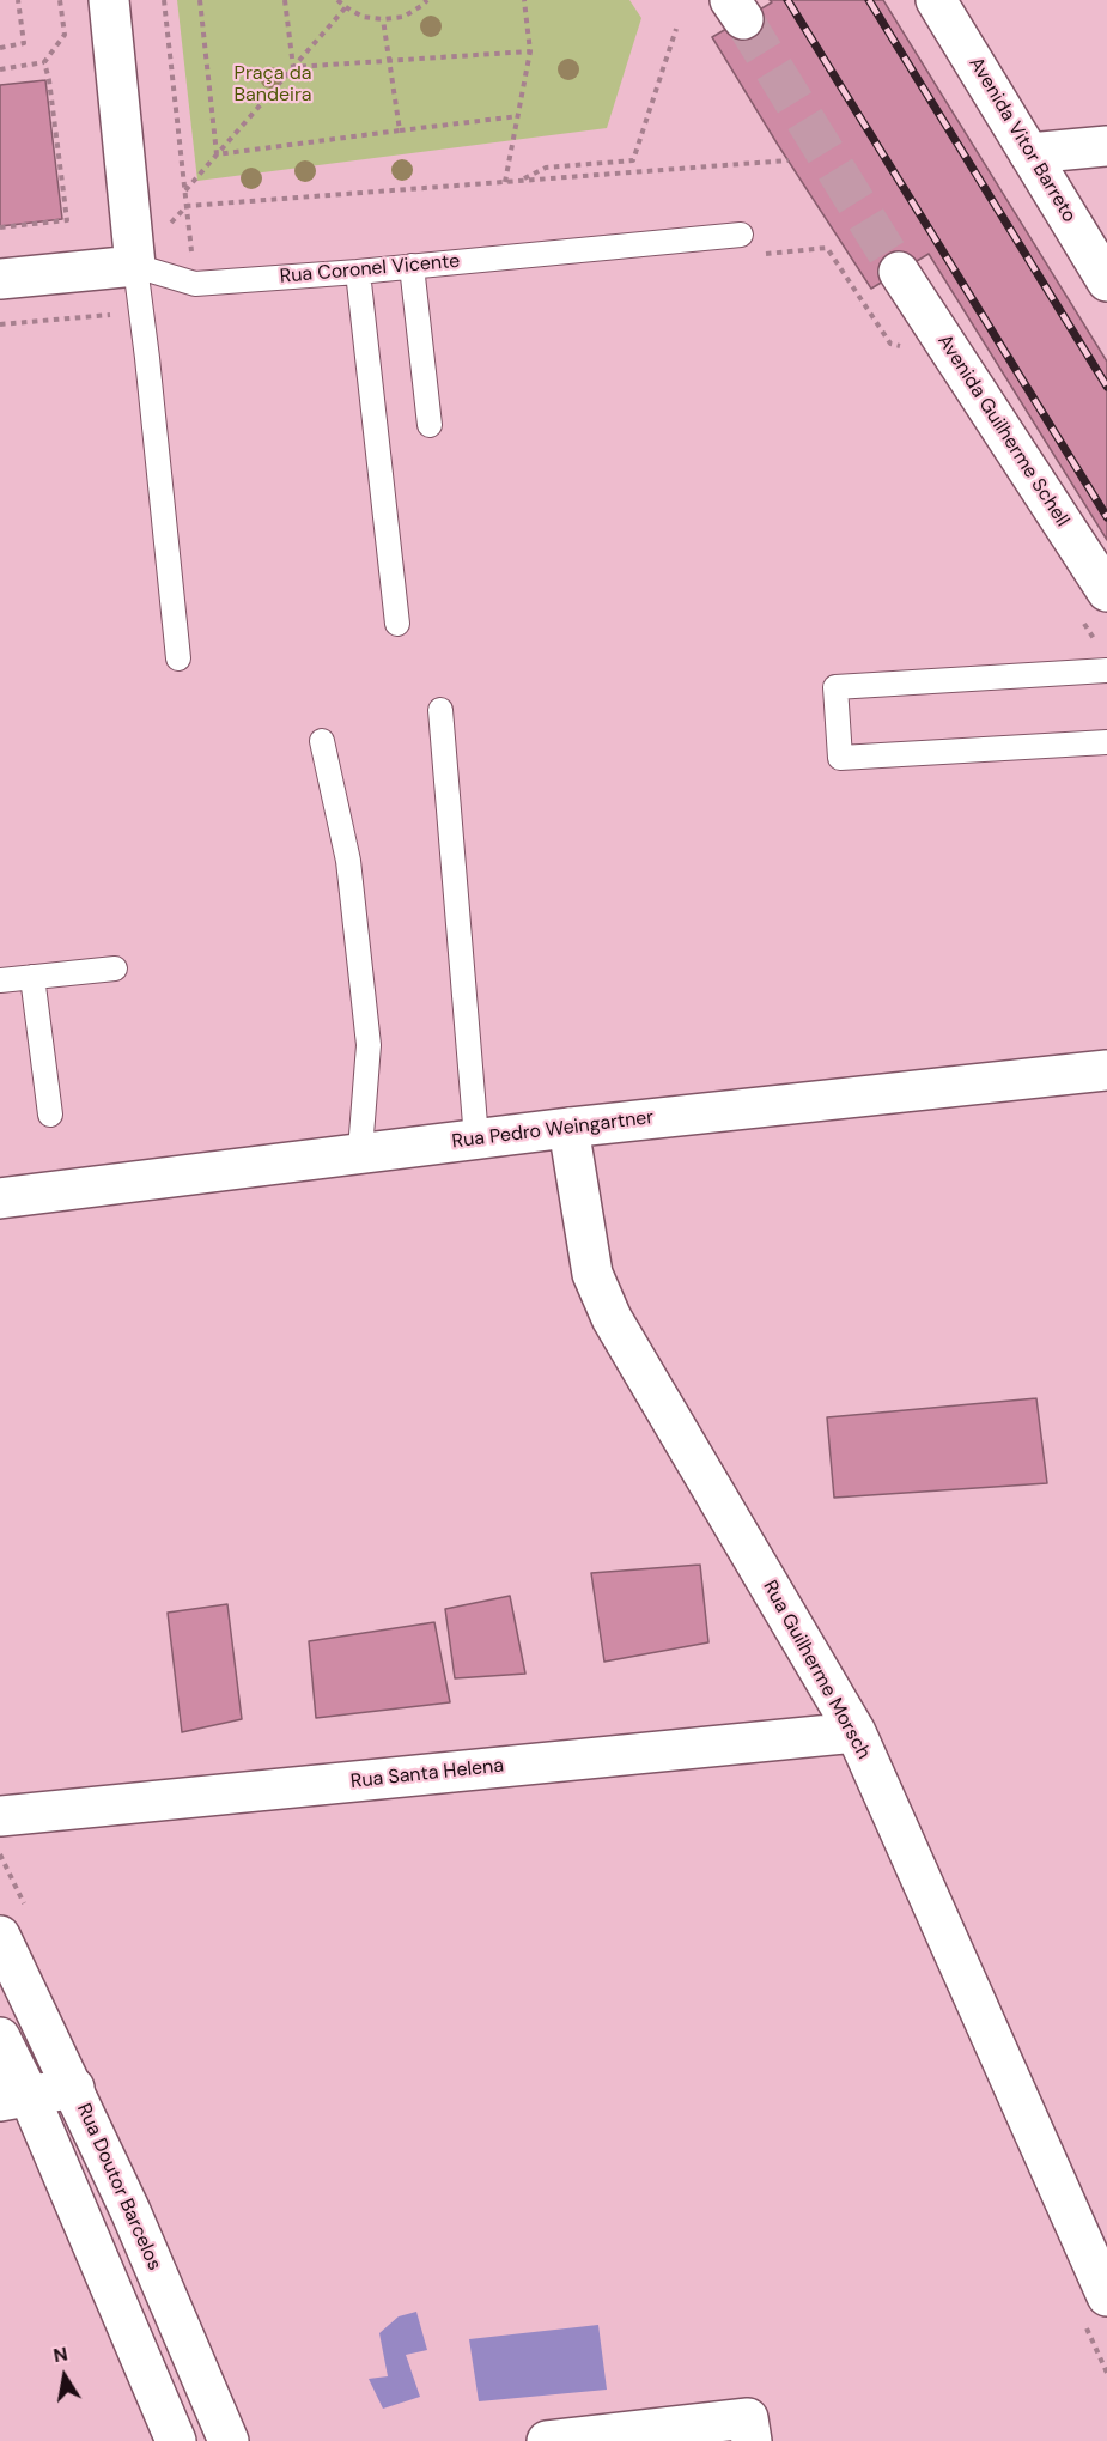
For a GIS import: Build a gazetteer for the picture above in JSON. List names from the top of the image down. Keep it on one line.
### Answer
{"streets":{"street":["Avenida Vitor Barreto","Rua Coronel Vicente","Avenida Guilherme Schell","Rua Pedro Weingartner","Rua Guilherme Morsch","Rua Santa Helena","Rua Doutor Barcelos"]},"crossings":[["Rua Pedro Weingartner","Rua Guilherme Morsch"],["Rua Guilherme Morsch","Rua Santa Helena"]],"parks":["Praça da Bandeira"],"north":"top"}
